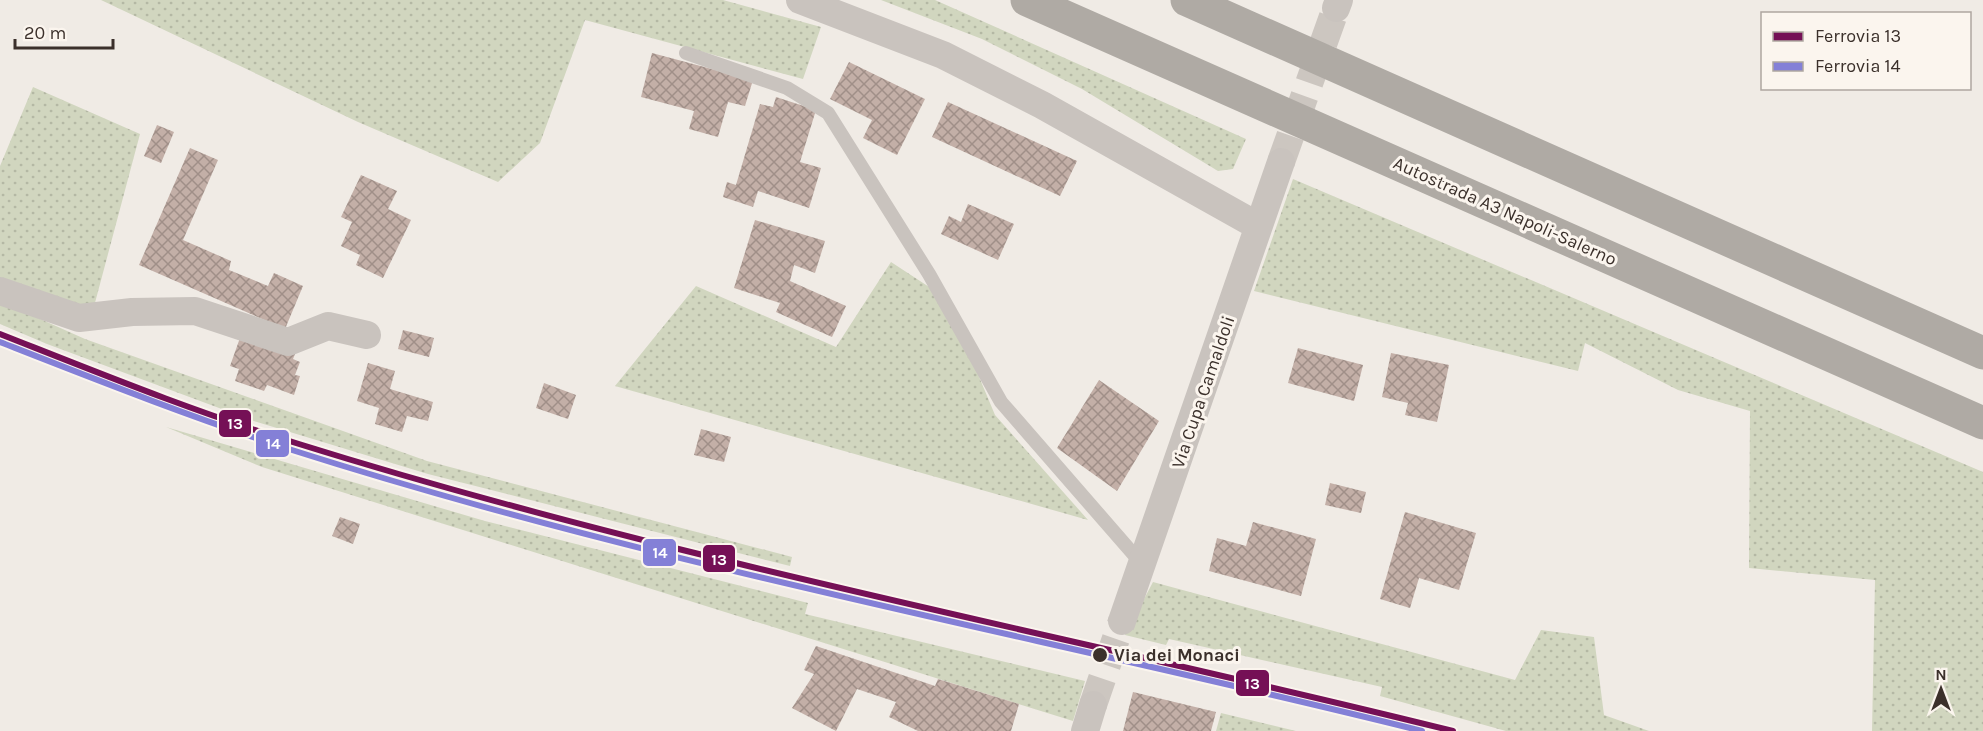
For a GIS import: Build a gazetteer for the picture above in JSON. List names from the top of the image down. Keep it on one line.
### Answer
{"streets":{"highway":["Autostrada A3 Napoli-Salerno"],"street":["Via Cupa Camaldoli"]},"places":["Via dei Monaci"],"lines":["rail line 13","rail line 14"],"legend":["Ferrovia 13","Ferrovia 14"],"scale_bar":"20 m","north":"top"}
